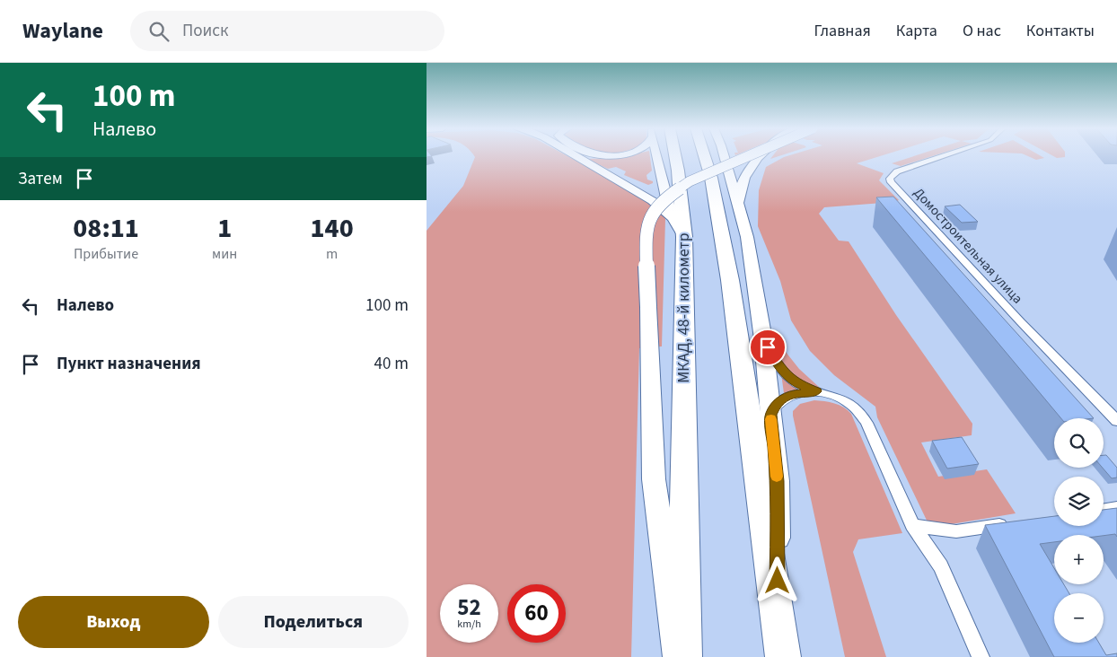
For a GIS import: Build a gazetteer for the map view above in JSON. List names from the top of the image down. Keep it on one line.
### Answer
{"streets":{"highway":["МКАД, 48-й километр"],"street":["Домостроительная улица"]},"page":{"header":"Waylane","search":"Поиск","nav":["Главная","Карта","О нас","Контакты"],"turn":["100 m","Налево"],"then":"Затем","eta":["08:11","Прибытие","1","мин","140","m"],"list":[{"name":"Налево","value":"100 m"},{"name":"Пункт назначения","value":"40 m"}],"map_buttons":["+","−"],"speed":"52 km/h","limit":"60","buttons":["Выход","Поделиться"]}}
